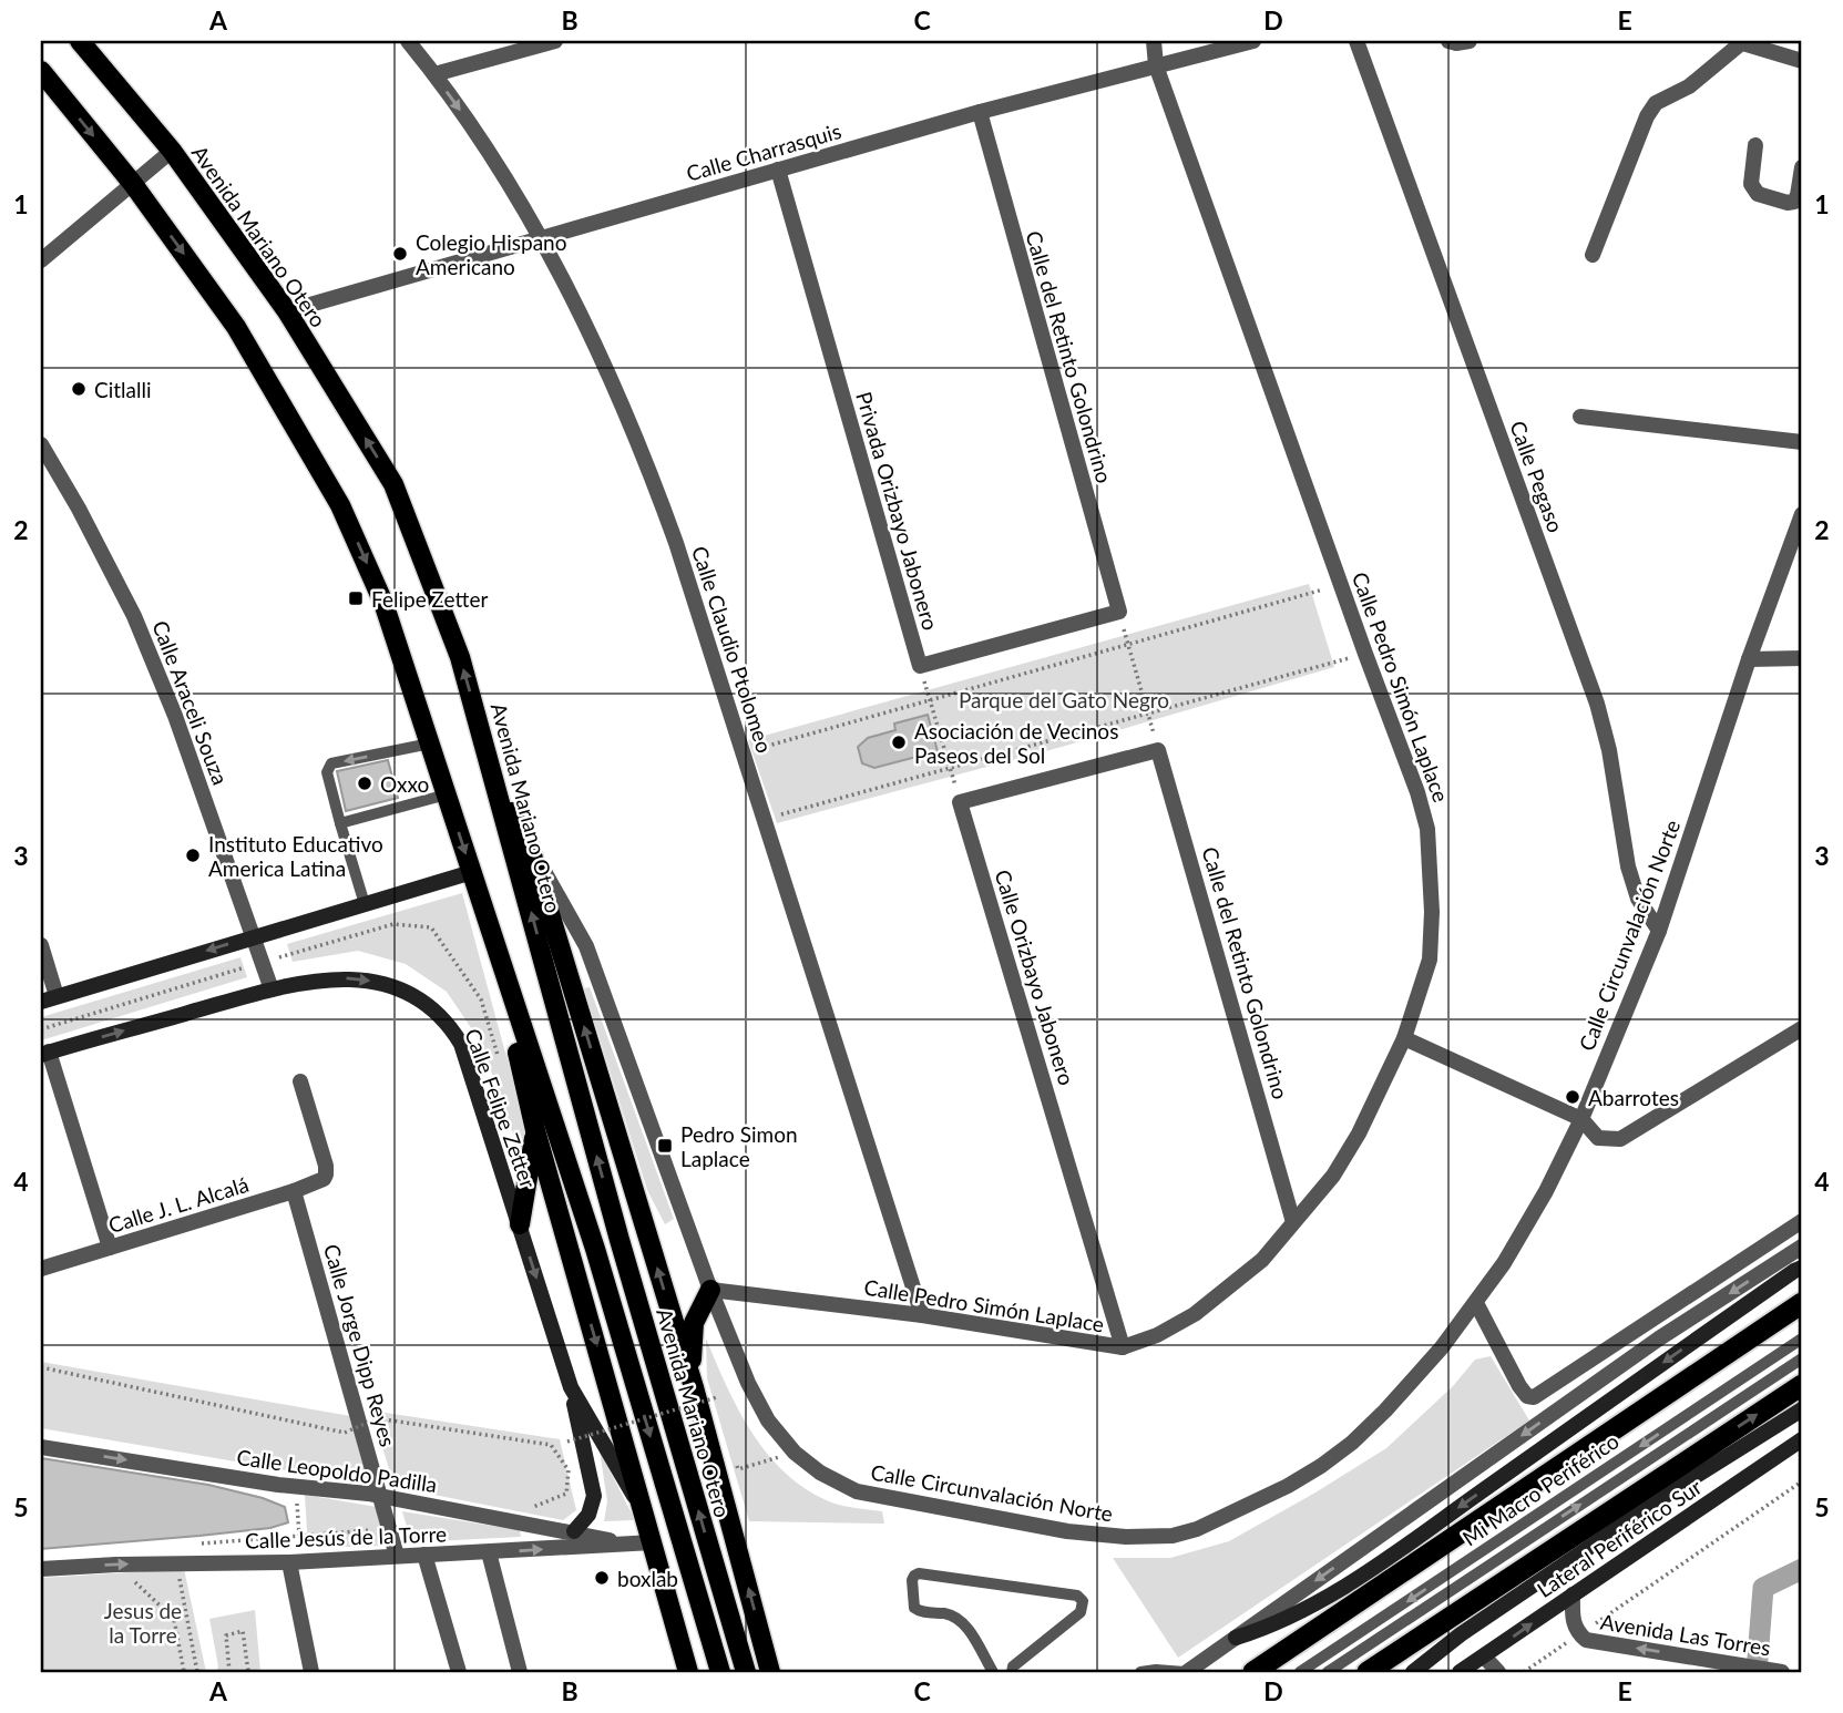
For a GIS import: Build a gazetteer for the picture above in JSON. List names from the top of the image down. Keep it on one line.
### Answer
{"streets":{"main road":["Avenida Mariano Otero","Calle Felipe Zetter","Lateral Periférico Sur"],"street":["Calle Charrasquis","Calle del Retinto Golondrino","Calle Pegaso","Privada Orizbayo Jabonero","Calle Claudio Ptolomeo","Calle Pedro Simón Laplace","Calle Araceli Souza","Calle Circunvalación Norte","Calle Orizbayo Jabonero","Calle J. L. Alcalá","Calle Jorge Dipp Reyes","Calle Leopoldo Padilla","Calle Jesús de la Torre","Avenida Las Torres"],"lane":["Mi Macro Periférico"]},"crossings":[["Calle Charrasquis","Avenida Mariano Otero"],["Calle Charrasquis","Calle del Retinto Golondrino"],["Calle Charrasquis","Privada Orizbayo Jabonero"],["Calle Charrasquis","Calle Claudio Ptolomeo"],["Calle Charrasquis","Calle Pedro Simón Laplace"],["Calle del Retinto Golondrino","Calle Pedro Simón Laplace"],["Calle Pegaso","Calle Circunvalación Norte"],["Calle Claudio Ptolomeo","Calle Pedro Simón Laplace"],["Calle Pedro Simón Laplace","Calle Circunvalación Norte"],["Calle Pedro Simón Laplace","Calle Orizbayo Jabonero"],["Calle Araceli Souza","Calle Felipe Zetter"],["Calle J. L. Alcalá","Calle Jorge Dipp Reyes"],["Calle Jorge Dipp Reyes","Calle Leopoldo Padilla"],["Calle Jorge Dipp Reyes","Calle Jesús de la Torre"],["Calle Leopoldo Padilla","Calle Jesús de la Torre"],["Lateral Periférico Sur","Avenida Las Torres"]],"one_way":["Calle Leopoldo Padilla","Calle Jesús de la Torre","Avenida Las Torres"],"parks":["Parque del Gato Negro","Jesus de la Torre"],"places":{"other":["Colegio Hispano Americano","Citlalli","Asociación de Vecinos Paseos del Sol","Oxxo","Instituto Educativo America Latina","Abarrotes","boxlab"],"transit":["Felipe Zetter","Pedro Simon Laplace"]},"grid":{"columns":["A","B","C","D","E"],"rows":["1","2","3","4","5"]}}
